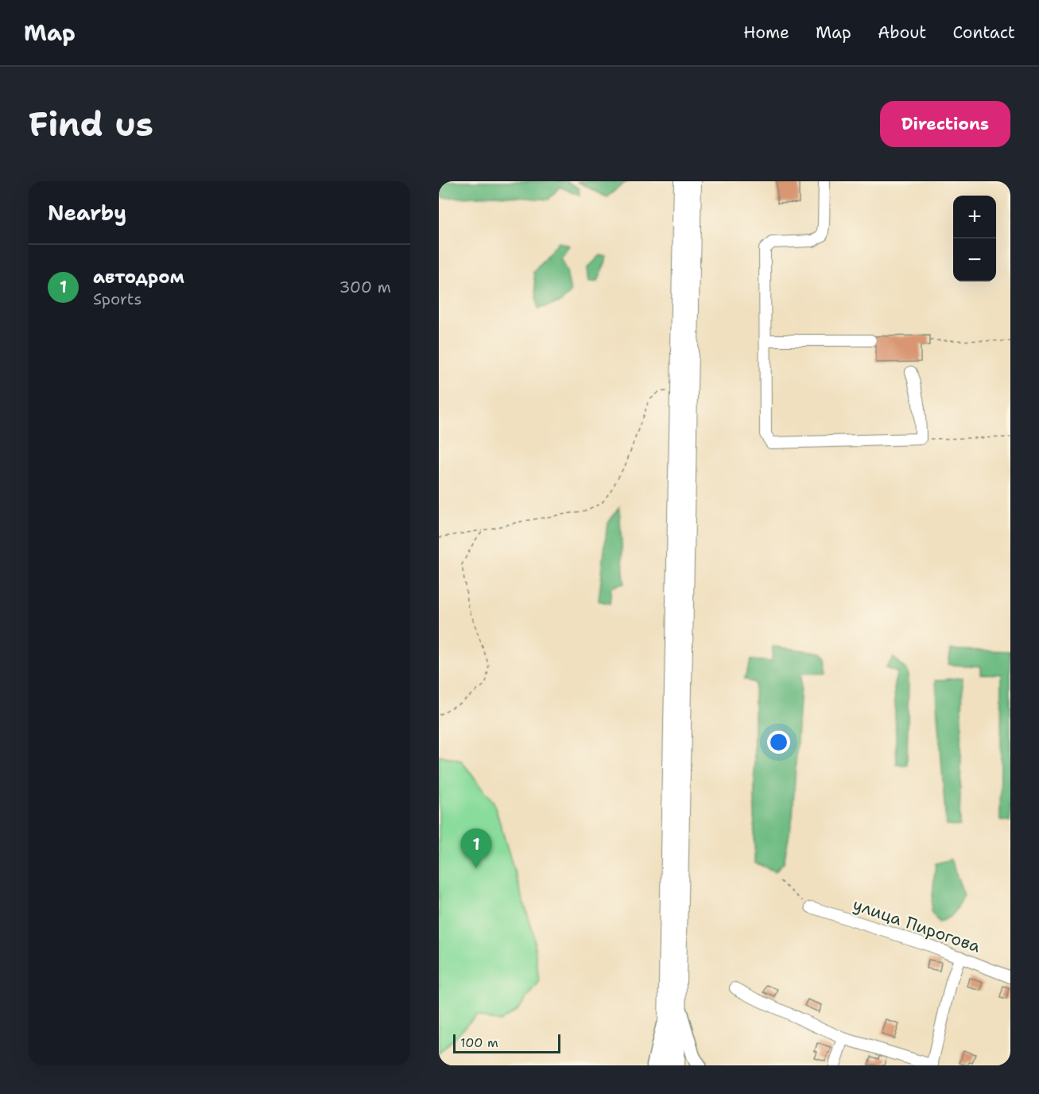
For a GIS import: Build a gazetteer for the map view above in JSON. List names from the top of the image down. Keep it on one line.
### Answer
{"streets":{"street":["улица Пирогова"]},"scale_bar":"100 m","page":{"header":"Map","nav":["Home","Map","About","Contact"],"buttons":"Directions","title":"Find us","heading":"Nearby","map_buttons":["+","−"],"list":[{"mark":"1","name":"автодром","note":"Sports","value":"300 m"}],"pins":"1","scale":"100 m"}}
